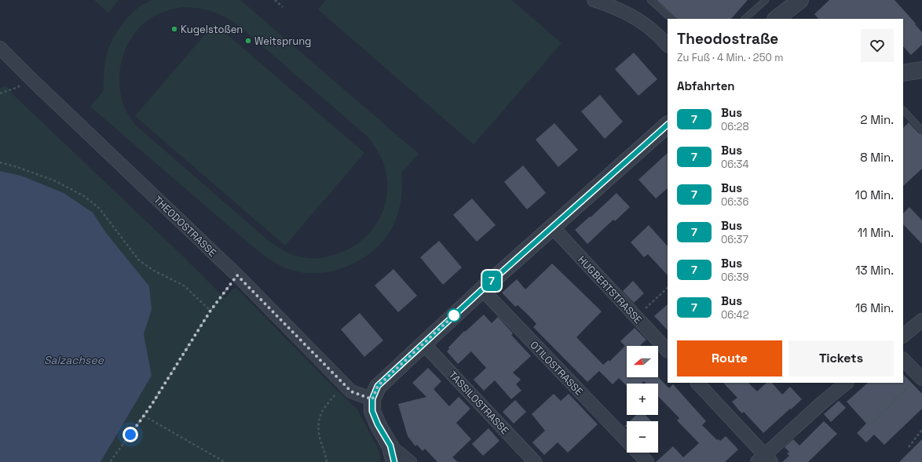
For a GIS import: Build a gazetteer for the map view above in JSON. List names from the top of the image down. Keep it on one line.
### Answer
{"streets":{"street":["THEODOSTRASSE","HUGBERTSTRASSE","OTILOSTRASSE","TASSILOSTRASSE"]},"water":["Salzachsee"],"places":["Kugelstoßen","Weitsprung"],"lines":["bus line 7"],"north":"left","page":{"on_map":"7","heading":[["Theodostraße","Zu Fuß · 4 Min. · 250 m"],"Abfahrten"],"list":[{"mark":"7","name":"Bus","note":"06:28","value":"2 Min."},{"mark":"7","name":"Bus","note":"06:34","value":"8 Min."},{"mark":"7","name":"Bus","note":"06:36","value":"10 Min."},{"mark":"7","name":"Bus","note":"06:37","value":"11 Min."},{"mark":"7","name":"Bus","note":"06:39","value":"13 Min."},{"mark":"7","name":"Bus","note":"06:42","value":"16 Min."}],"buttons":["Route","Tickets"],"map_buttons":["+","−"]}}
